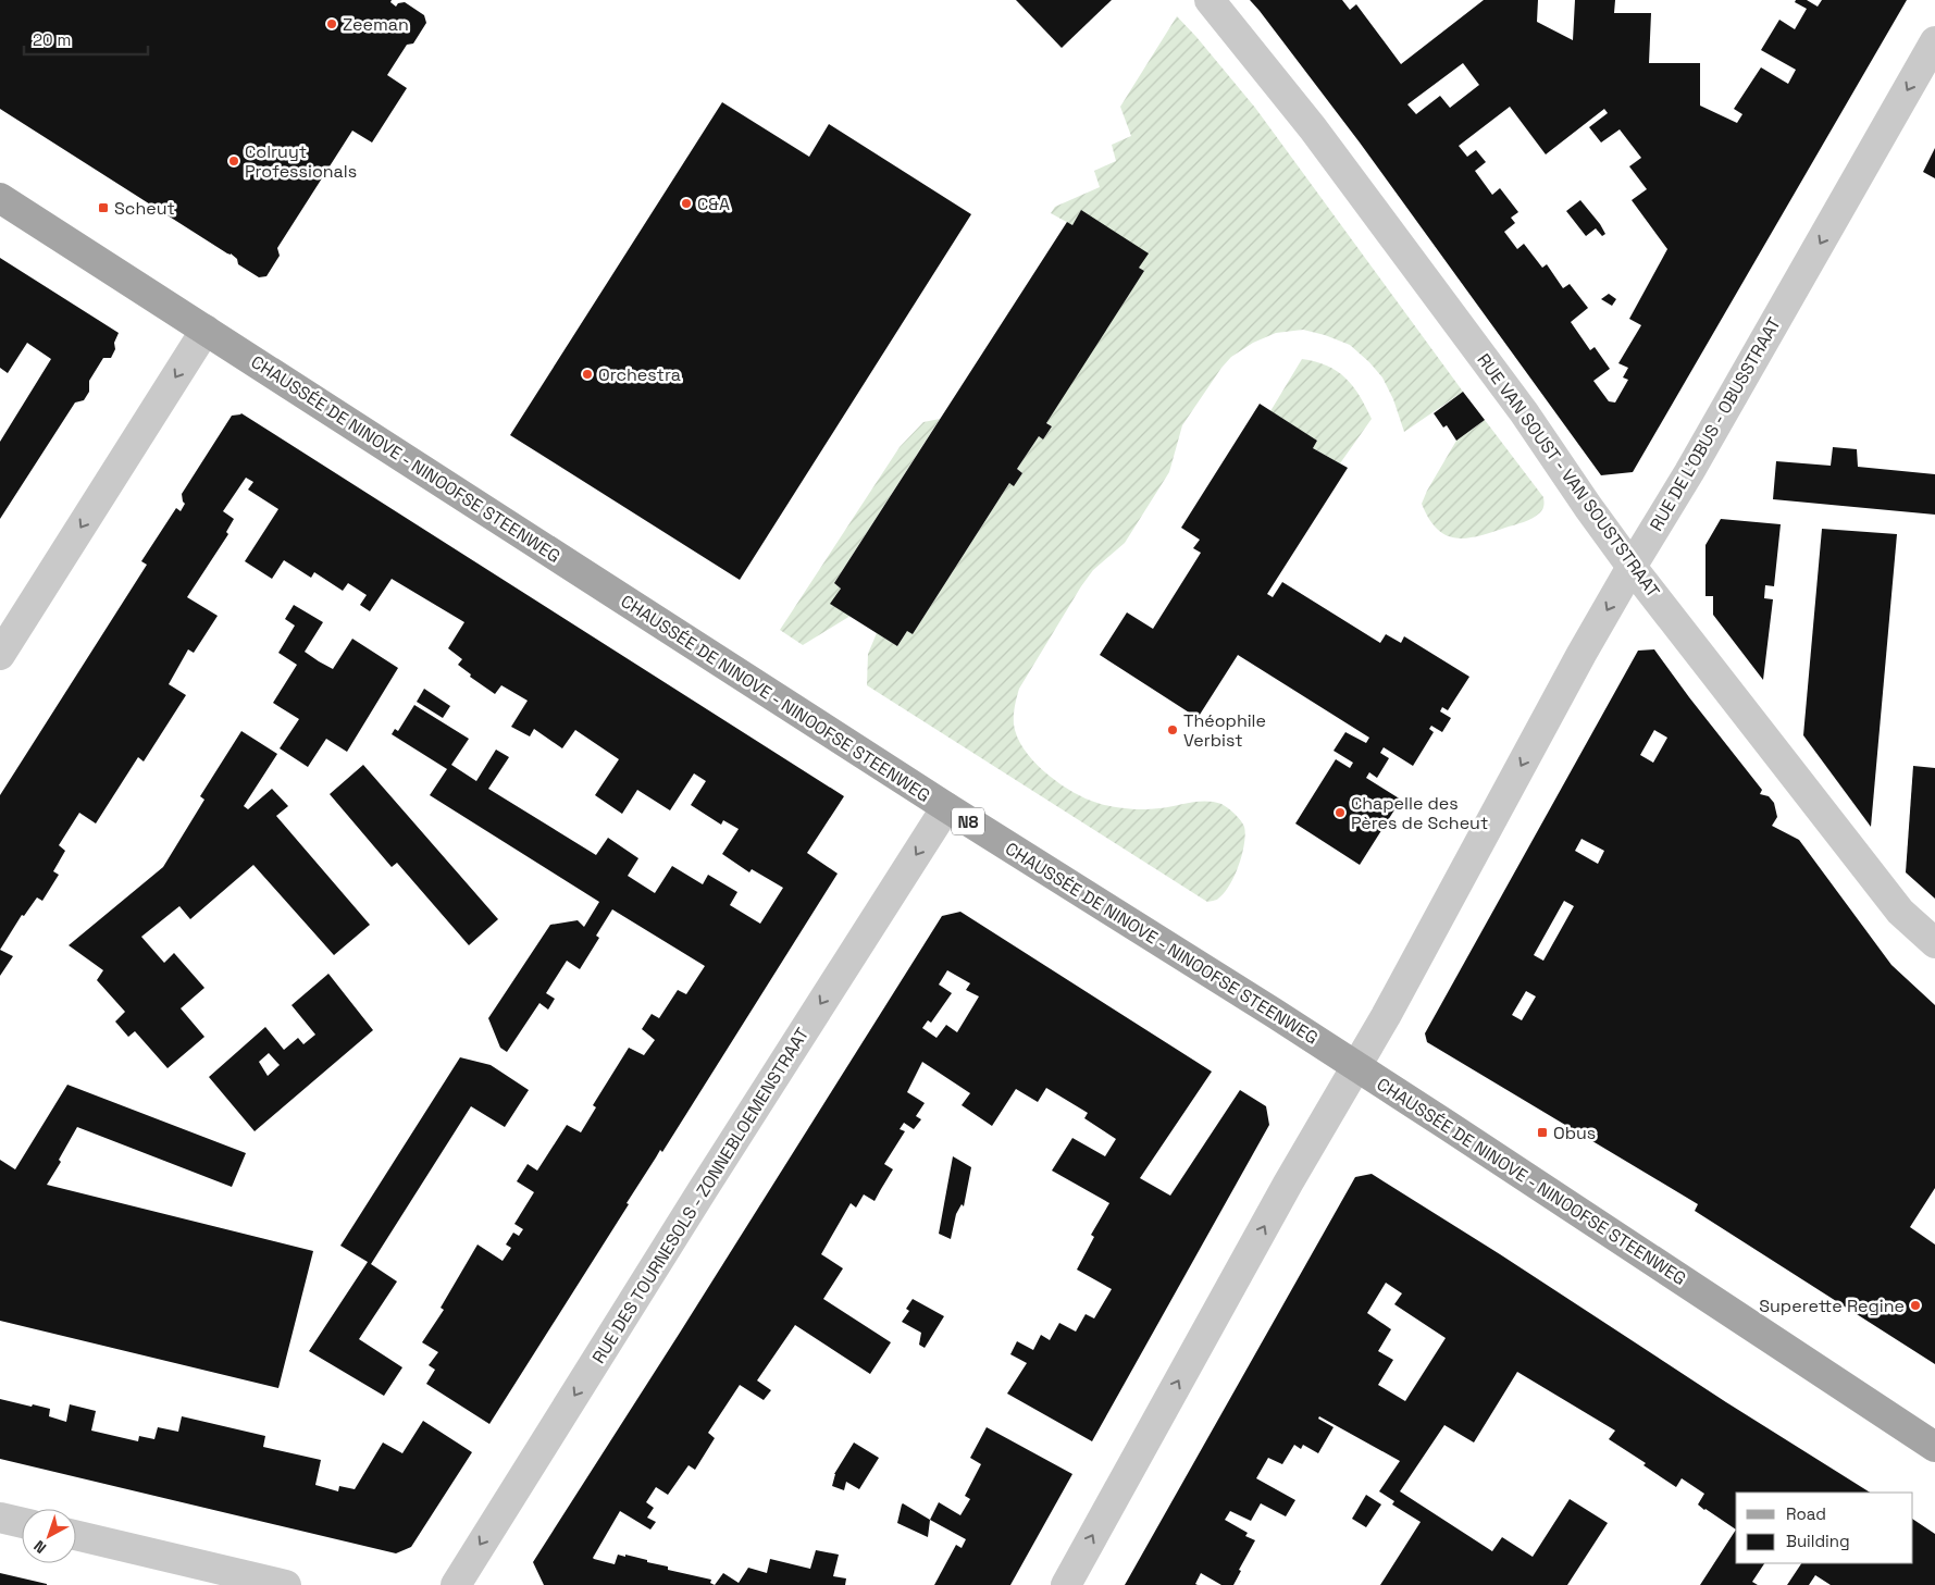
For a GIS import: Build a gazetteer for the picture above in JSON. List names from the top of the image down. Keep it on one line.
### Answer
{"streets":{"main road":["CHAUSSÉE DE NINOVE - NINOOFSE STEENWEG","N8"],"street":["RUE DE L'OBUS - OBUSSTRAAT","RUE VAN SOUST - VAN SOUSTSTRAAT","RUE DES TOURNESOLS - ZONNEBLOEMENSTRAAT"]},"crossings":[["RUE DE L'OBUS - OBUSSTRAAT","CHAUSSÉE DE NINOVE - NINOOFSE STEENWEG"],["RUE DE L'OBUS - OBUSSTRAAT","RUE VAN SOUST - VAN SOUSTSTRAAT"],["CHAUSSÉE DE NINOVE - NINOOFSE STEENWEG","RUE DES TOURNESOLS - ZONNEBLOEMENSTRAAT"]],"one_way":["RUE DES TOURNESOLS - ZONNEBLOEMENSTRAAT"],"places":{"other":["Zeeman","Colruyt Professionals","C&A","Orchestra","Théophile Verbist","Chapelle des Pères de Scheut","Superette Regine"],"transit":["Scheut","Obus"]},"legend":["Road","Building"],"scale_bar":"20 m","north":"bottom left"}
